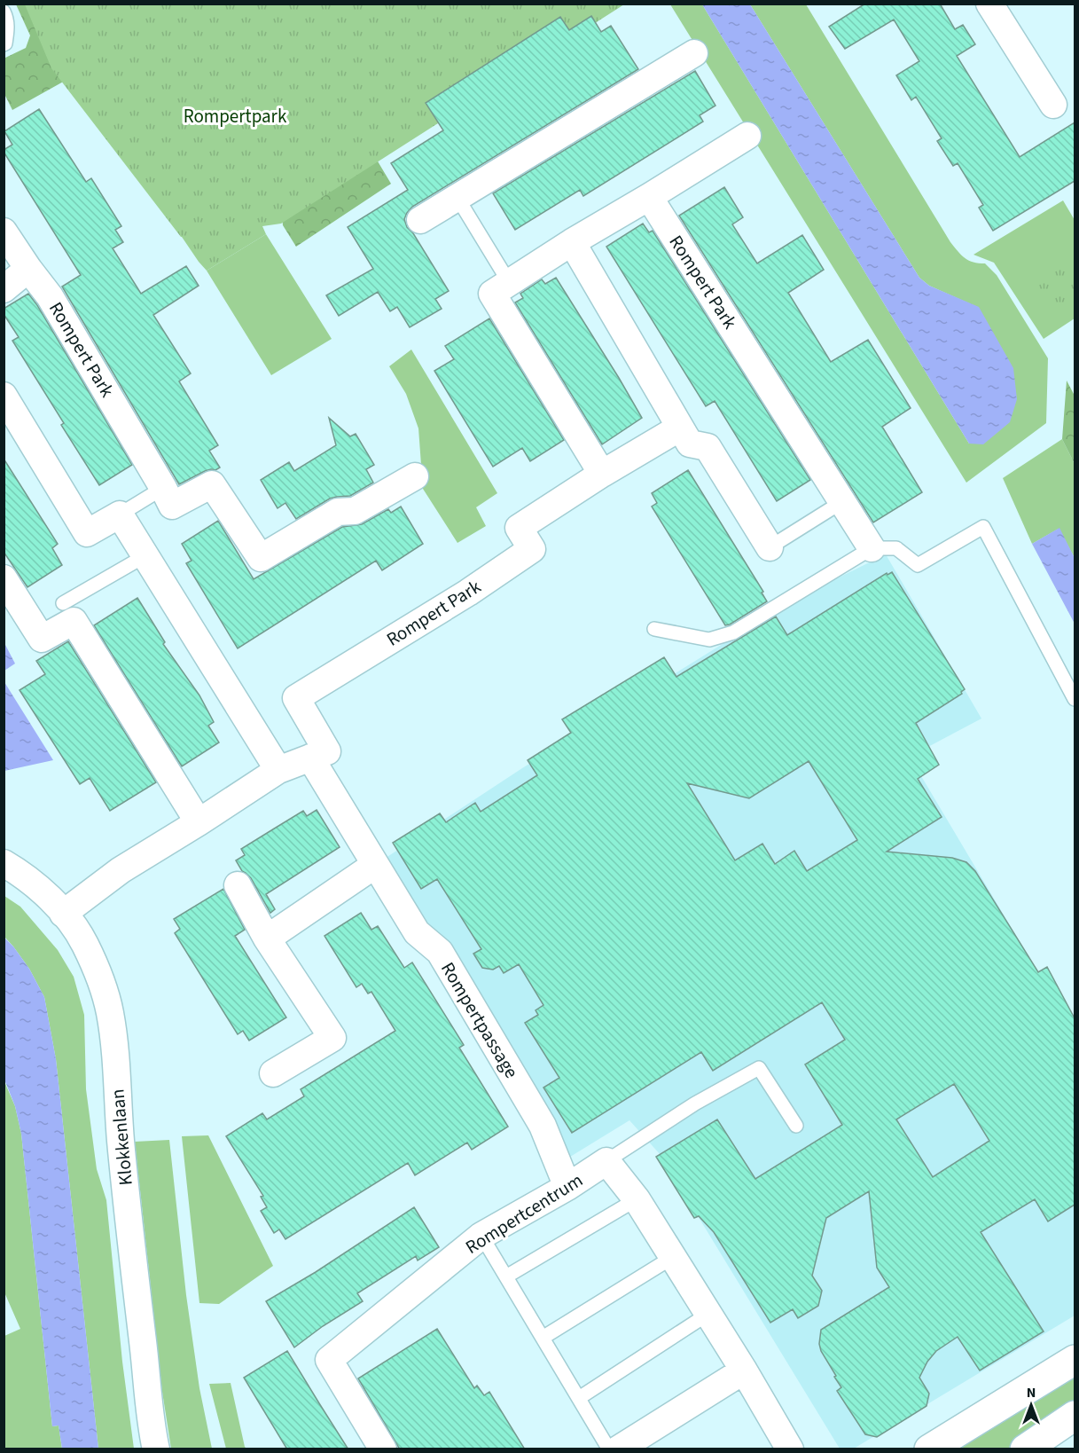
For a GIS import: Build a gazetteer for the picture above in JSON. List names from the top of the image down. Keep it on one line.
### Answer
{"streets":{"street":["Rompert Park","Rompertpassage","Klokkenlaan","Rompertcentrum"]},"crossings":[["Rompert Park","Klokkenlaan"],["Rompertpassage","Rompertcentrum"]],"parks":["Rompertpark"],"north":"top"}
